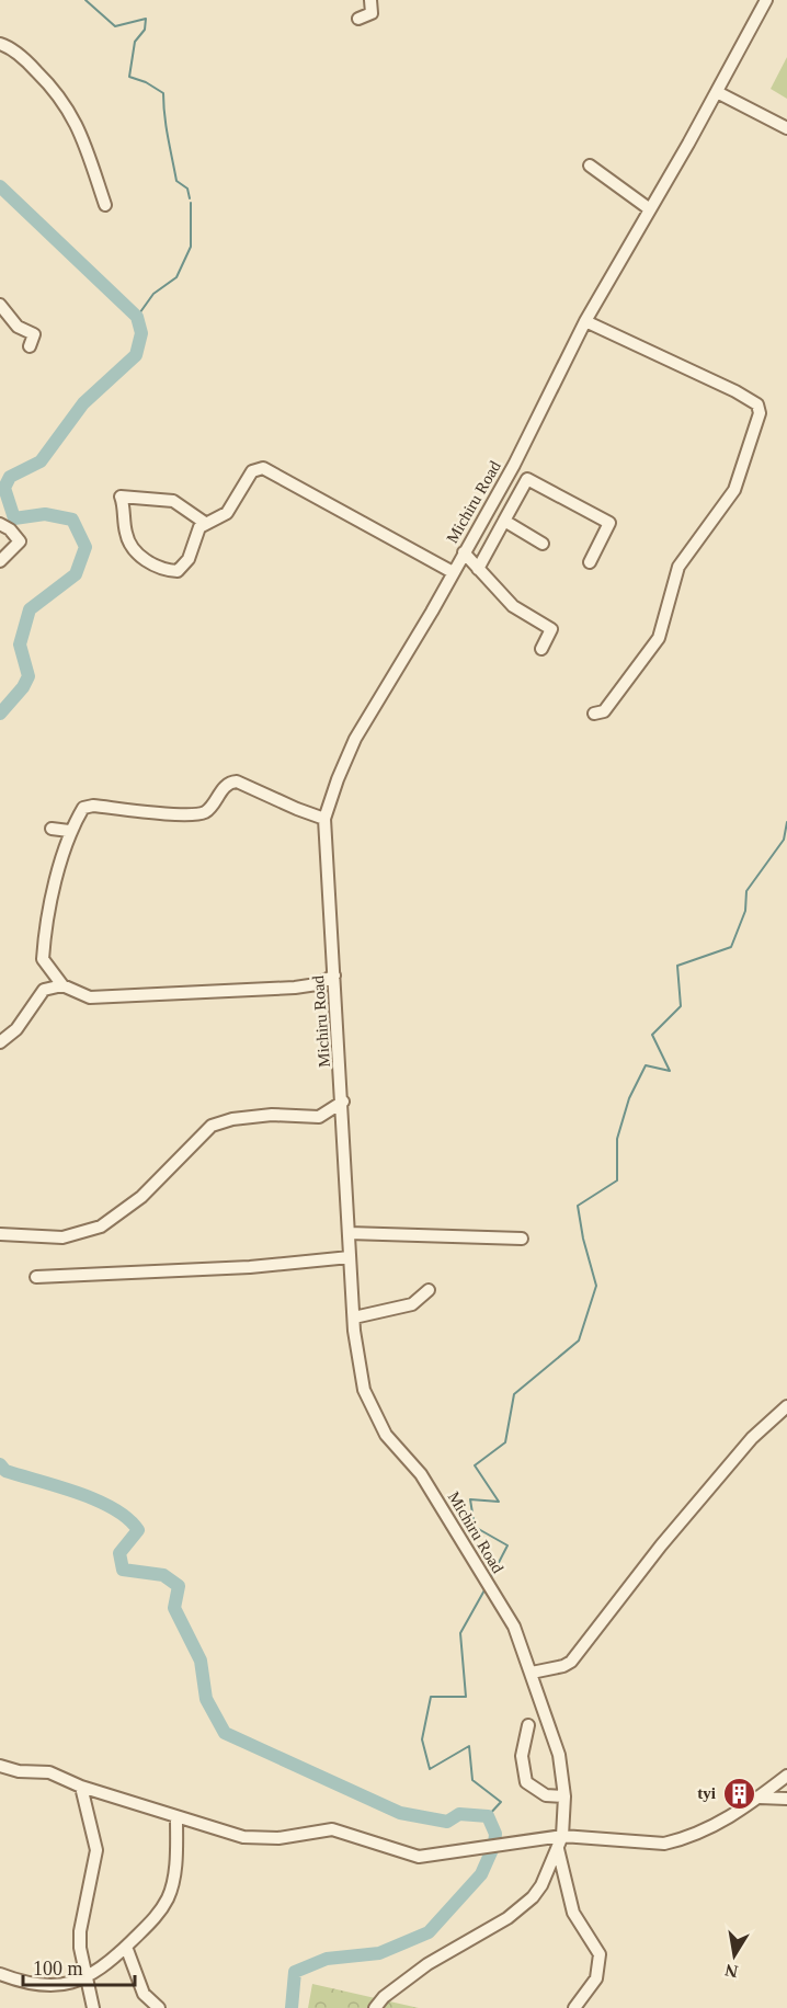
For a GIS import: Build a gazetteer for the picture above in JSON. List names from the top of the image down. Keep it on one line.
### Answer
{"streets":{"street":["Michiru Road"]},"places":{"building":["tyi"]},"scale_bar":"100 m","north":"bottom"}
